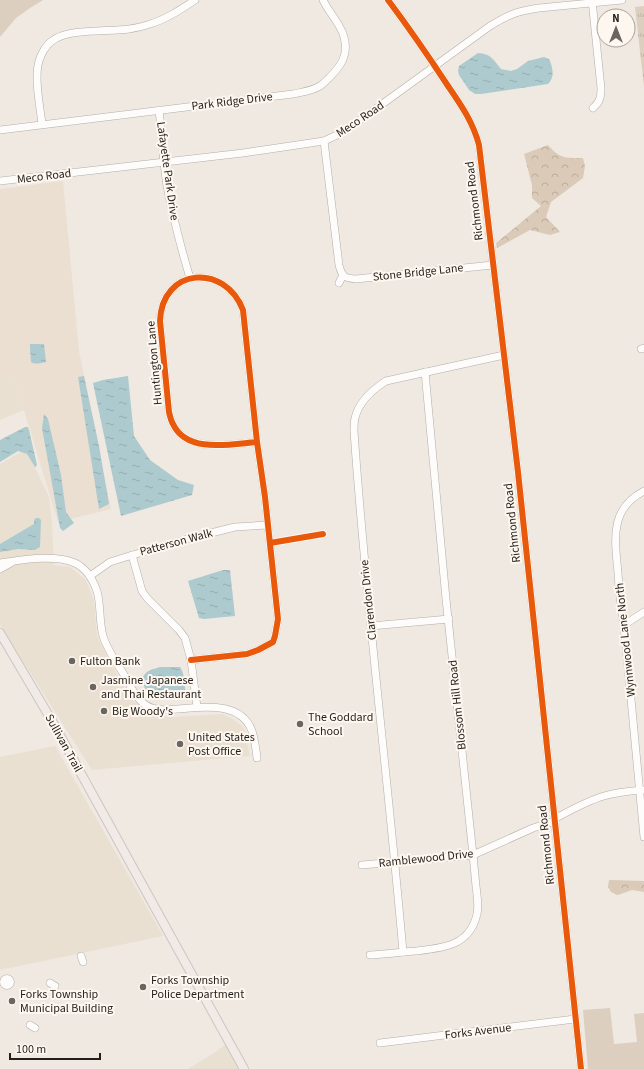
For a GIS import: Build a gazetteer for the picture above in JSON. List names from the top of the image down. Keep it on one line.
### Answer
{"streets":{"main road":["Sullivan Trail"],"street":["Park Ridge Drive","Meco Road","Lafayette Park Drive","Richmond Road","Stone Bridge Lane","Huntington Lane","Patterson Walk","Clarendon Drive","Wynnwood Lane North","Blossom Hill Road","Ramblewood Drive","Forks Avenue"]},"crossings":[["Park Ridge Drive","Lafayette Park Drive"],["Meco Road","Lafayette Park Drive"],["Meco Road","Richmond Road"],["Lafayette Park Drive","Huntington Lane"],["Richmond Road","Stone Bridge Lane"],["Richmond Road","Clarendon Drive"],["Richmond Road","Ramblewood Drive"],["Richmond Road","Forks Avenue"],["Clarendon Drive","Blossom Hill Road"],["Clarendon Drive","Ramblewood Drive"],["Wynnwood Lane North","Ramblewood Drive"],["Blossom Hill Road","Ramblewood Drive"]],"places":["Fulton Bank","Jasmine Japanese and Thai Restaurant","Big Woody's","The Goddard School","United States Post Office","Forks Township Police Department","Forks Township Municipal Building"],"scale_bar":"100 m","north":"top"}
